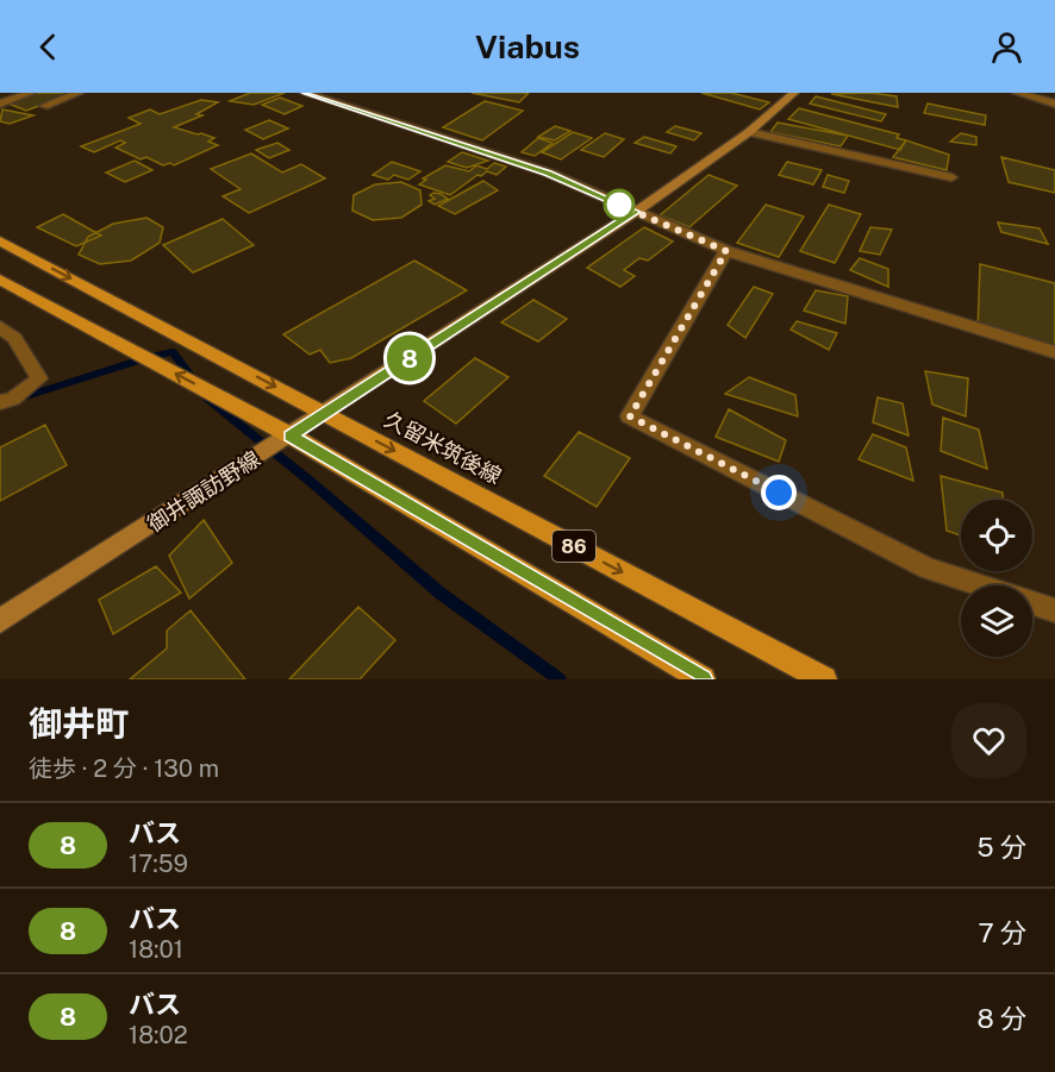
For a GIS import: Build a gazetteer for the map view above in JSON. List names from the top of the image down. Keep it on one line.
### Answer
{"streets":{"main road":["久留米筑後線","御井諏訪野線","86"]},"crossings":[["久留米筑後線","御井諏訪野線"],["御井諏訪野線","86"]],"lines":["bus line 8"],"page":{"header":"Viabus","on_map":"8","heading":["御井町","徒歩 · 2 分 · 130 m"],"list":[{"mark":"8","name":"バス","note":"17:59","value":"5 分"},{"mark":"8","name":"バス","note":"18:01","value":"7 分"},{"mark":"8","name":"バス","note":"18:02","value":"8 分"}]}}
